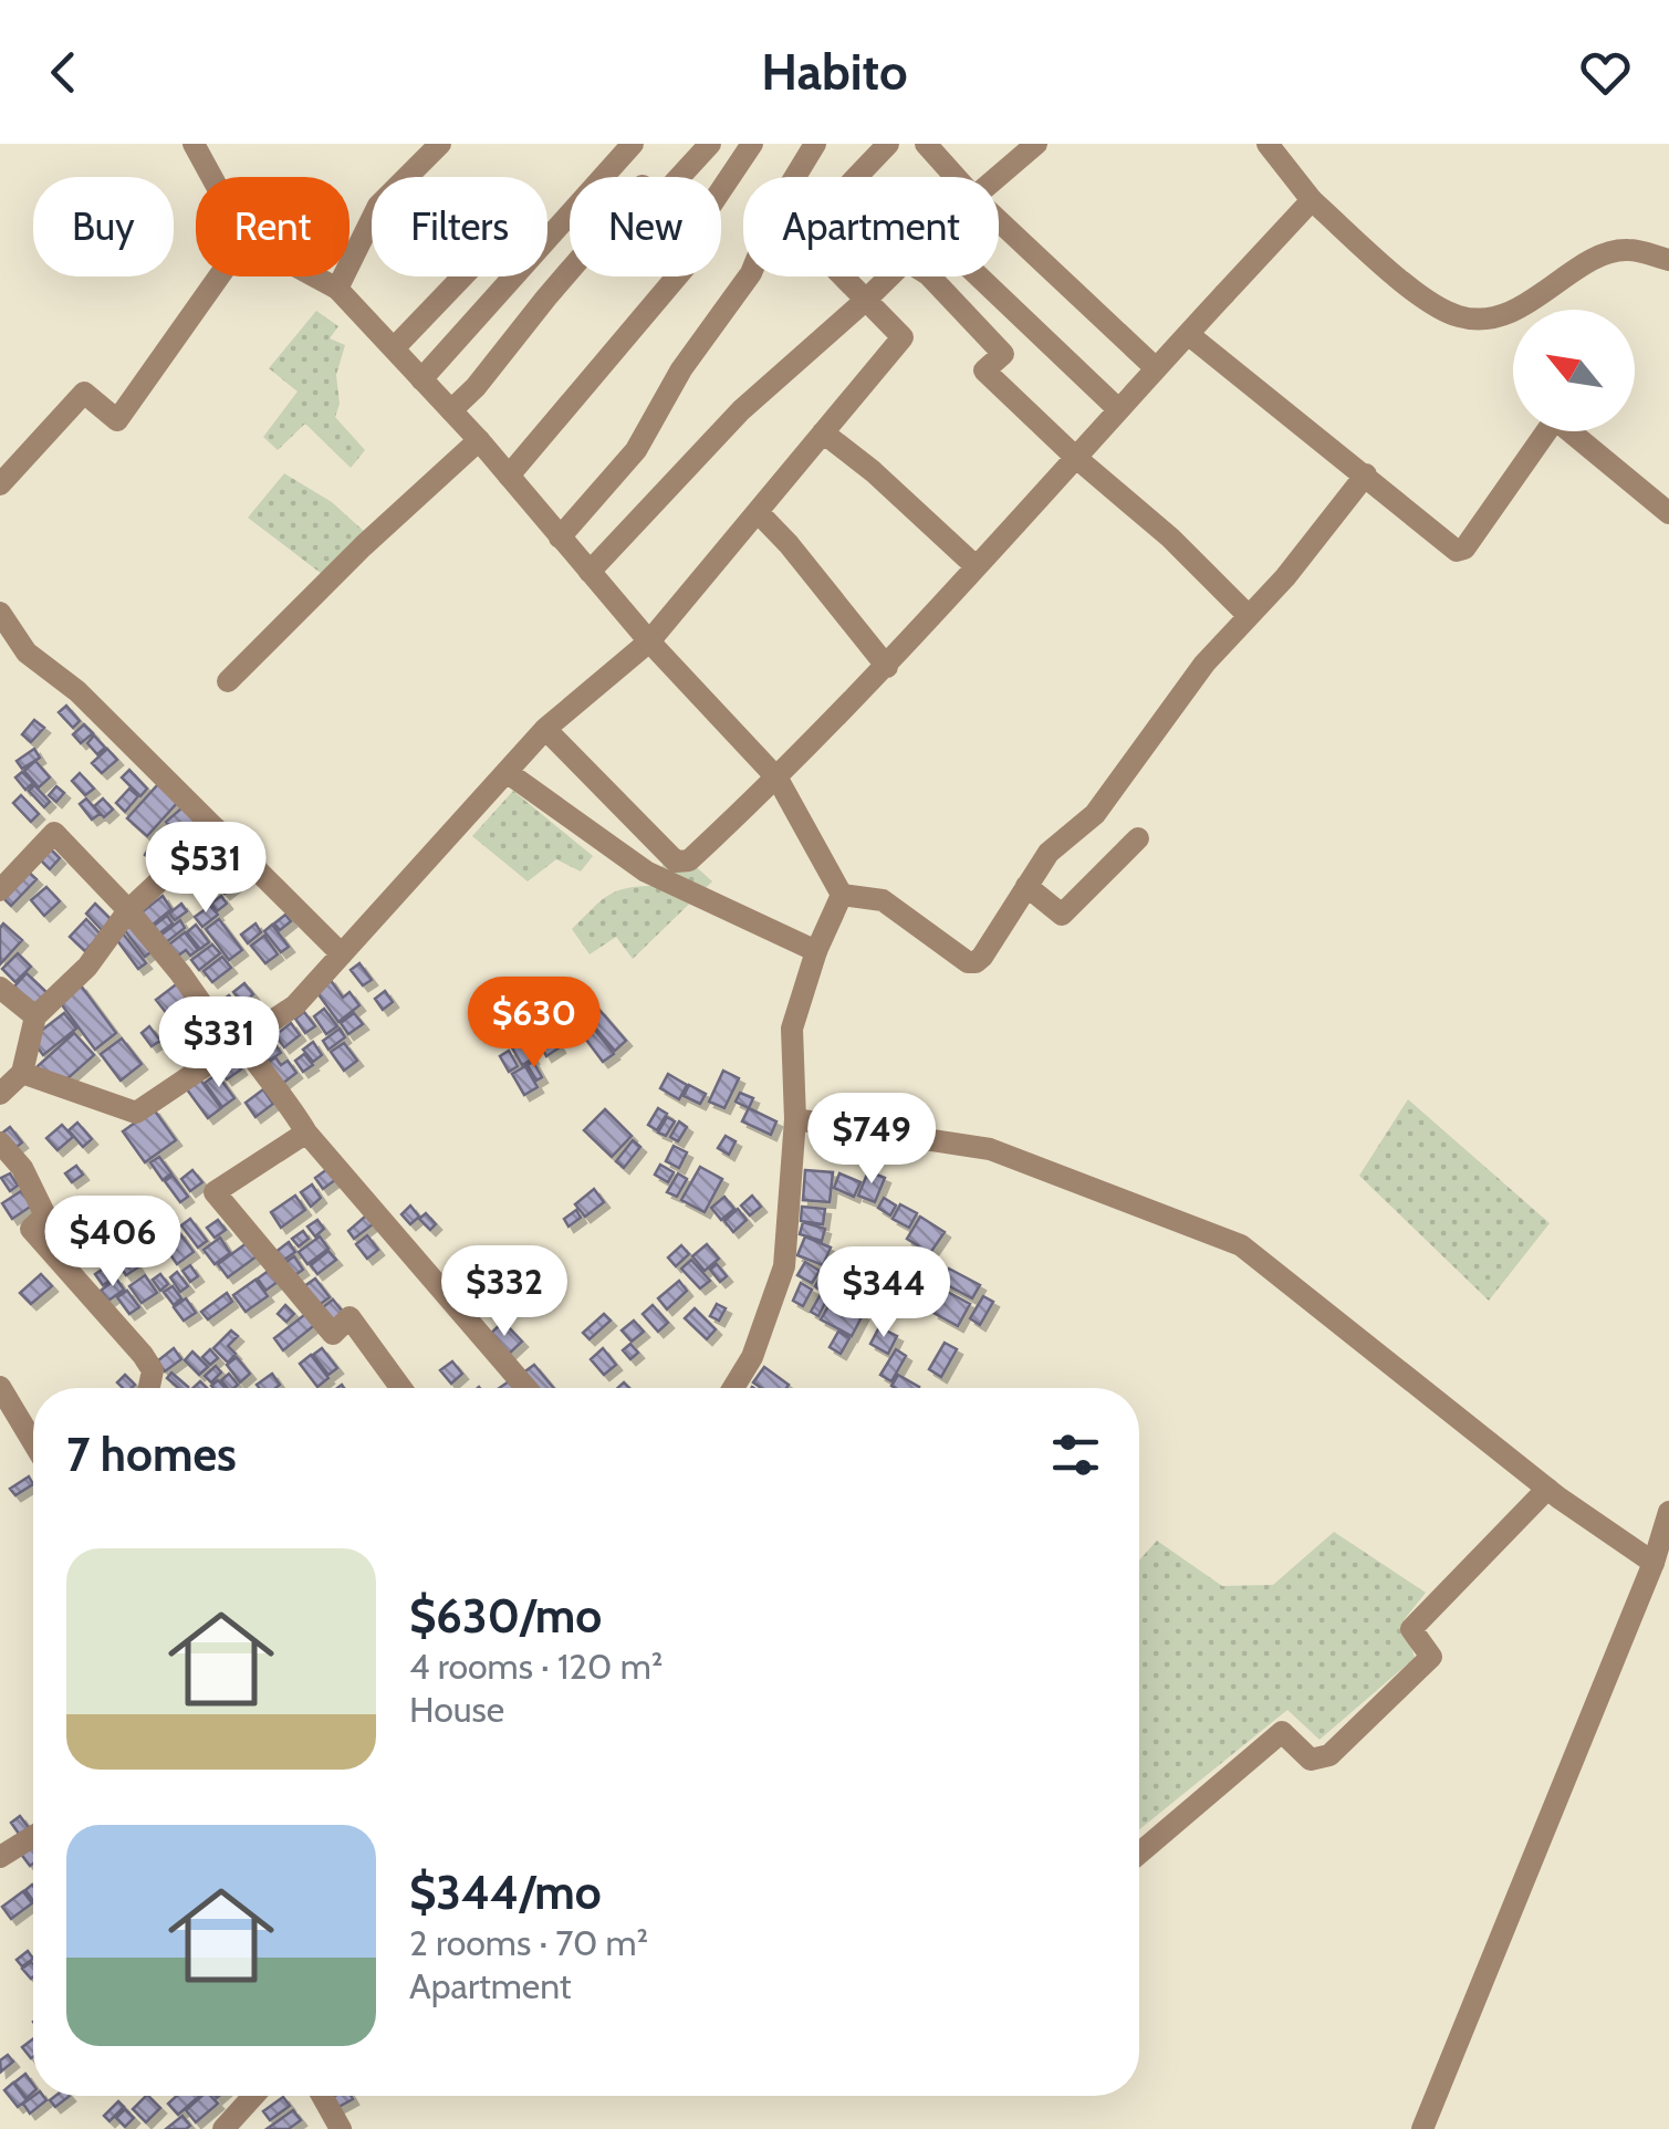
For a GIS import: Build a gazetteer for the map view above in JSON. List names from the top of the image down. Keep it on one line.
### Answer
{"north":"top left","page":{"header":"Habito","chip":["Buy","Rent","Filters","New","Apartment"],"price":["$531","$630","$331","$749","$406","$332","$344"],"heading":"7 homes","list":[{"name":"$630/mo","note":"4 rooms · 120 m² · House"},{"name":"$344/mo","note":"2 rooms · 70 m² · Apartment"}]}}
